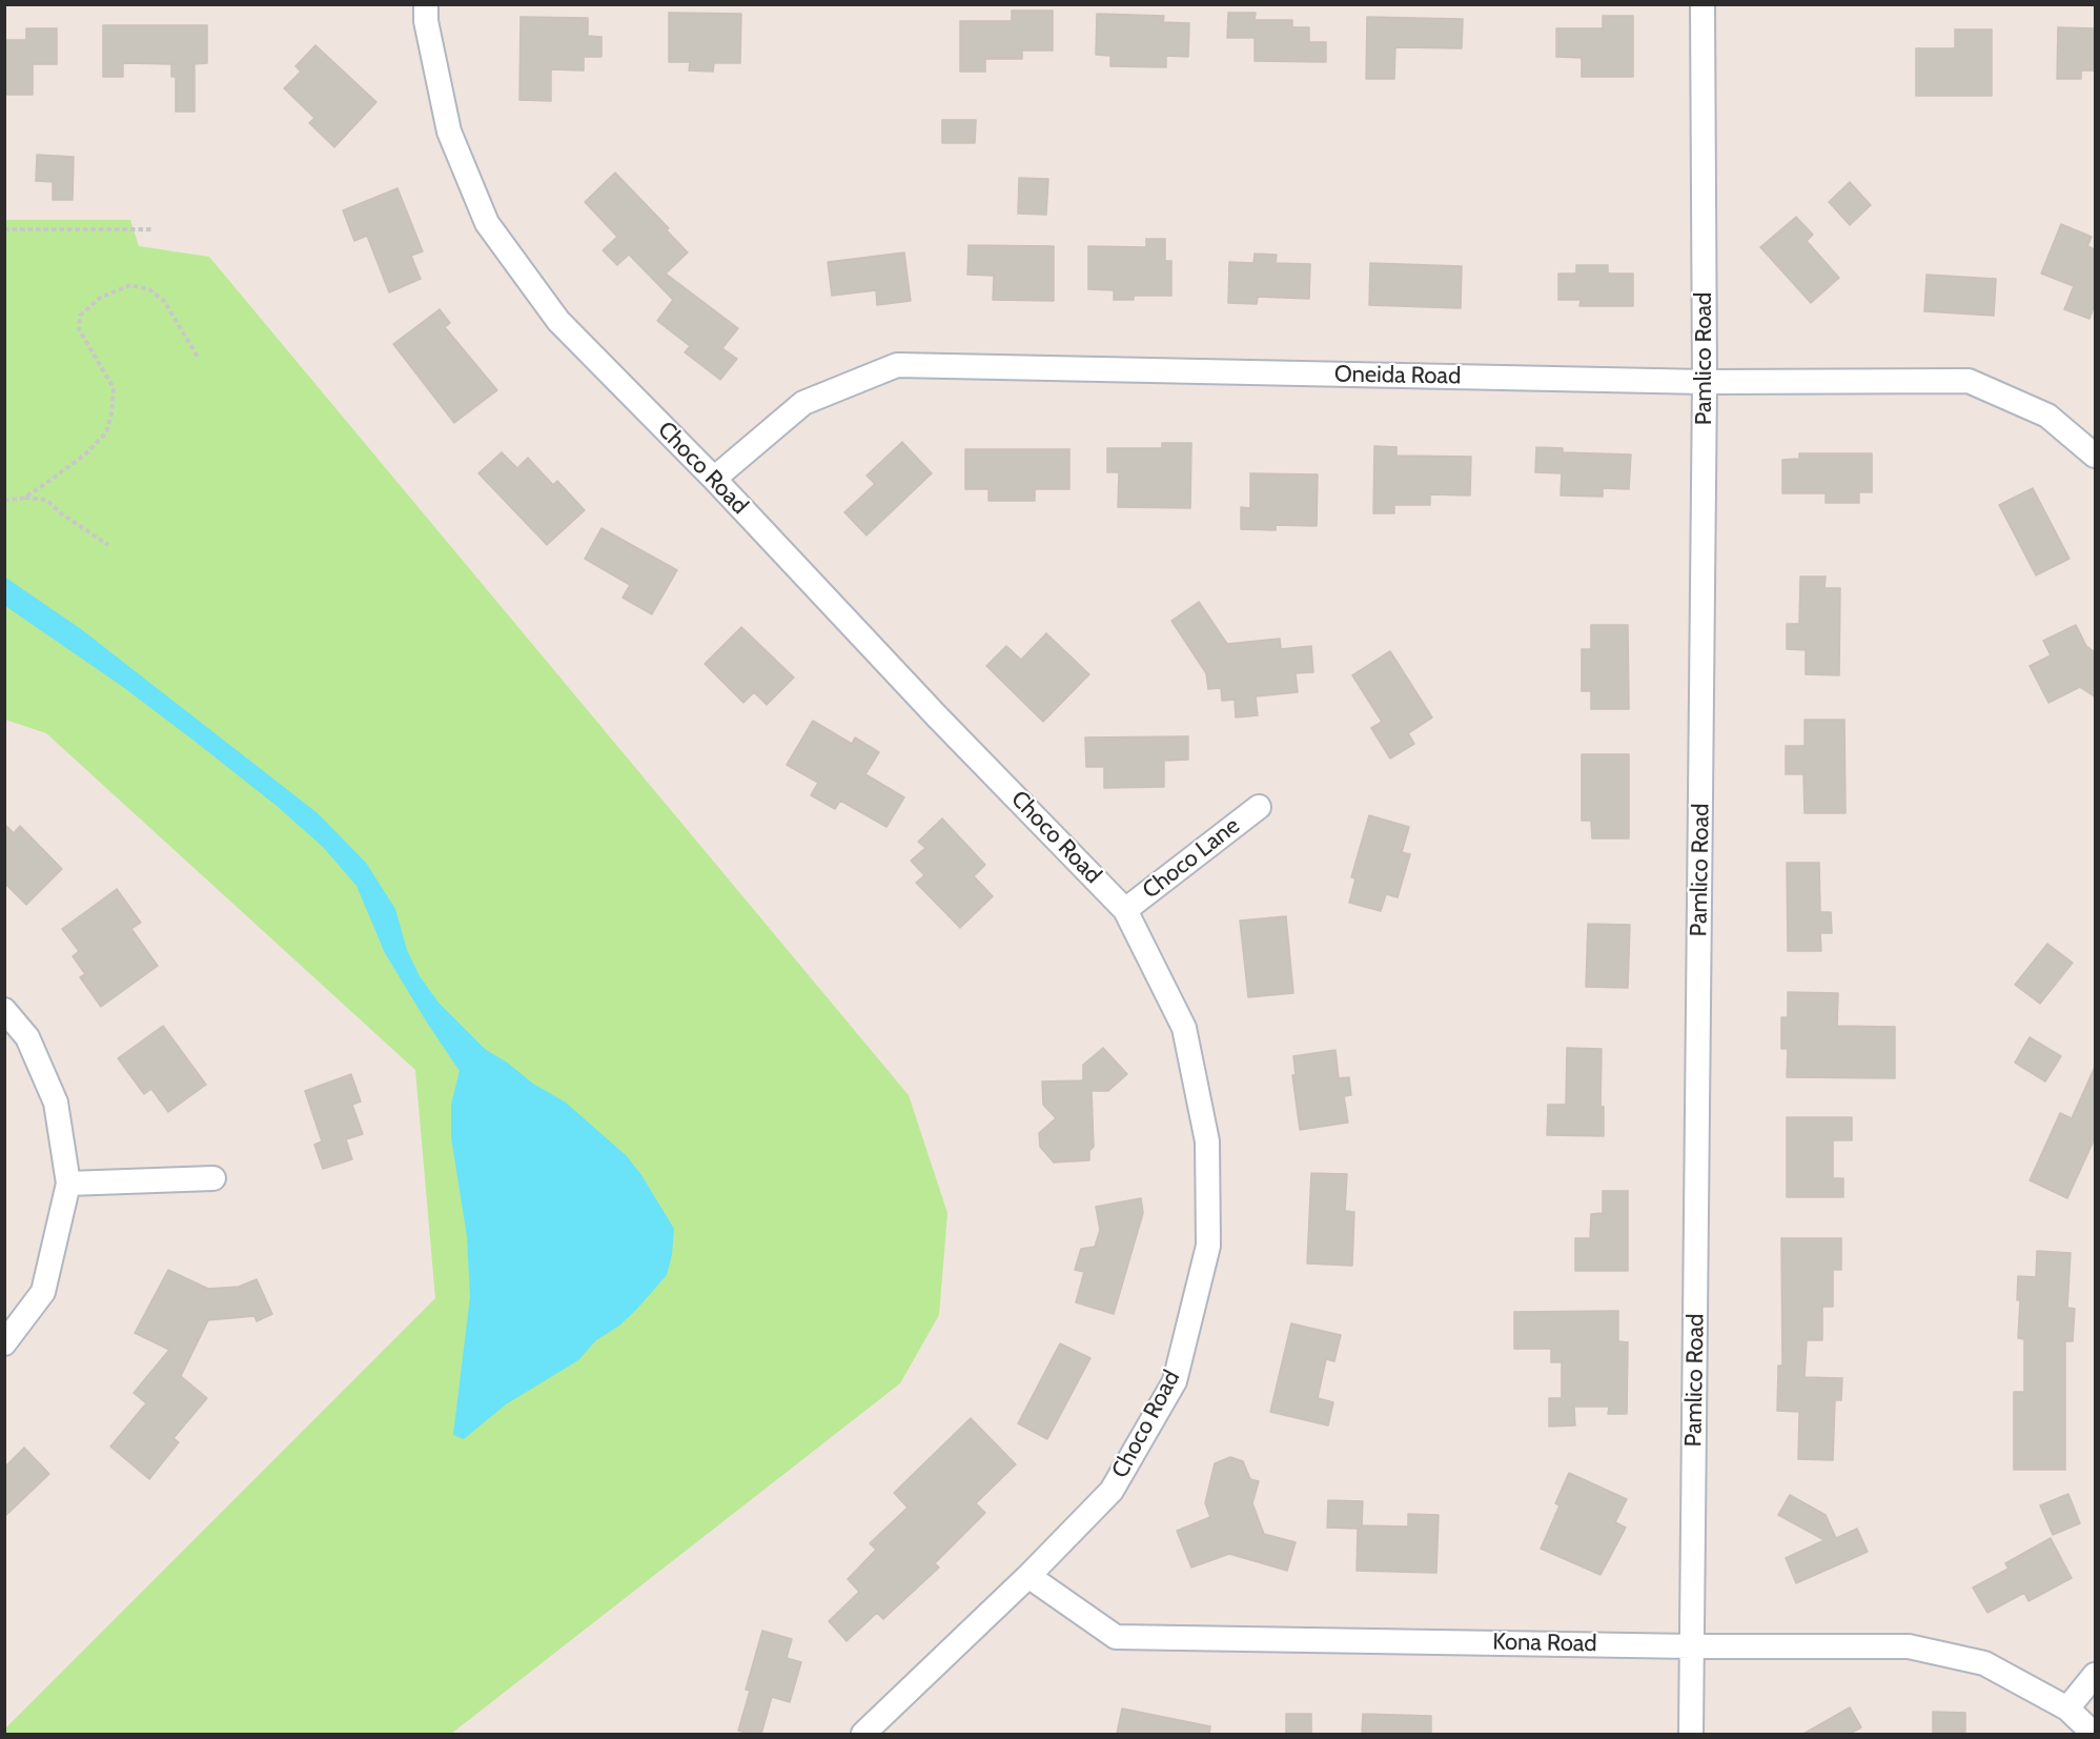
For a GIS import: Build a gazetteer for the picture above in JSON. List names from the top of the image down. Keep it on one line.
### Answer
{"streets":{"street":["Pamlico Road","Oneida Road","Choco Road","Choco Lane","Kona Road"]},"crossings":[["Pamlico Road","Oneida Road"],["Pamlico Road","Kona Road"],["Oneida Road","Choco Road"],["Choco Road","Choco Lane"],["Choco Road","Kona Road"]]}
